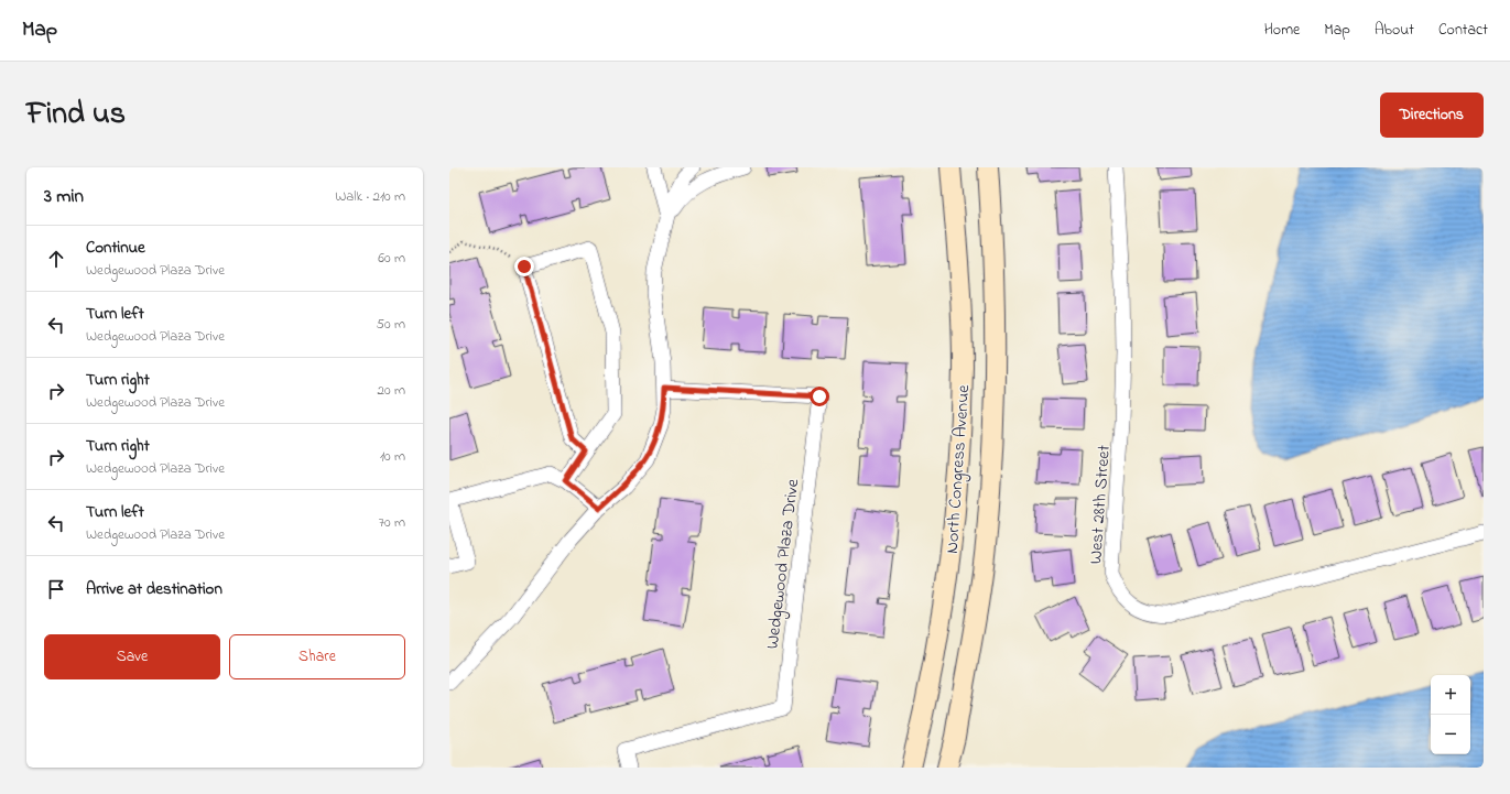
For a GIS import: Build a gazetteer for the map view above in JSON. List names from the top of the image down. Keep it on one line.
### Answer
{"streets":{"street":["North Congress Avenue","West 28th Street","Wedgewood Plaza Drive"]},"page":{"header":"Map","nav":["Home","Map","About","Contact"],"title":"Find us","buttons":["Directions",["Save","Share"]],"heading":["3 min","Walk · 210 m"],"list":[["Continue","Wedgewood Plaza Drive","60 m"],["Turn left","Wedgewood Plaza Drive","50 m"],["Turn right","Wedgewood Plaza Drive","20 m"],["Turn right","Wedgewood Plaza Drive","10 m"],["Turn left","Wedgewood Plaza Drive","70 m"],"Arrive at destination"],"map_buttons":["+","−"]}}
